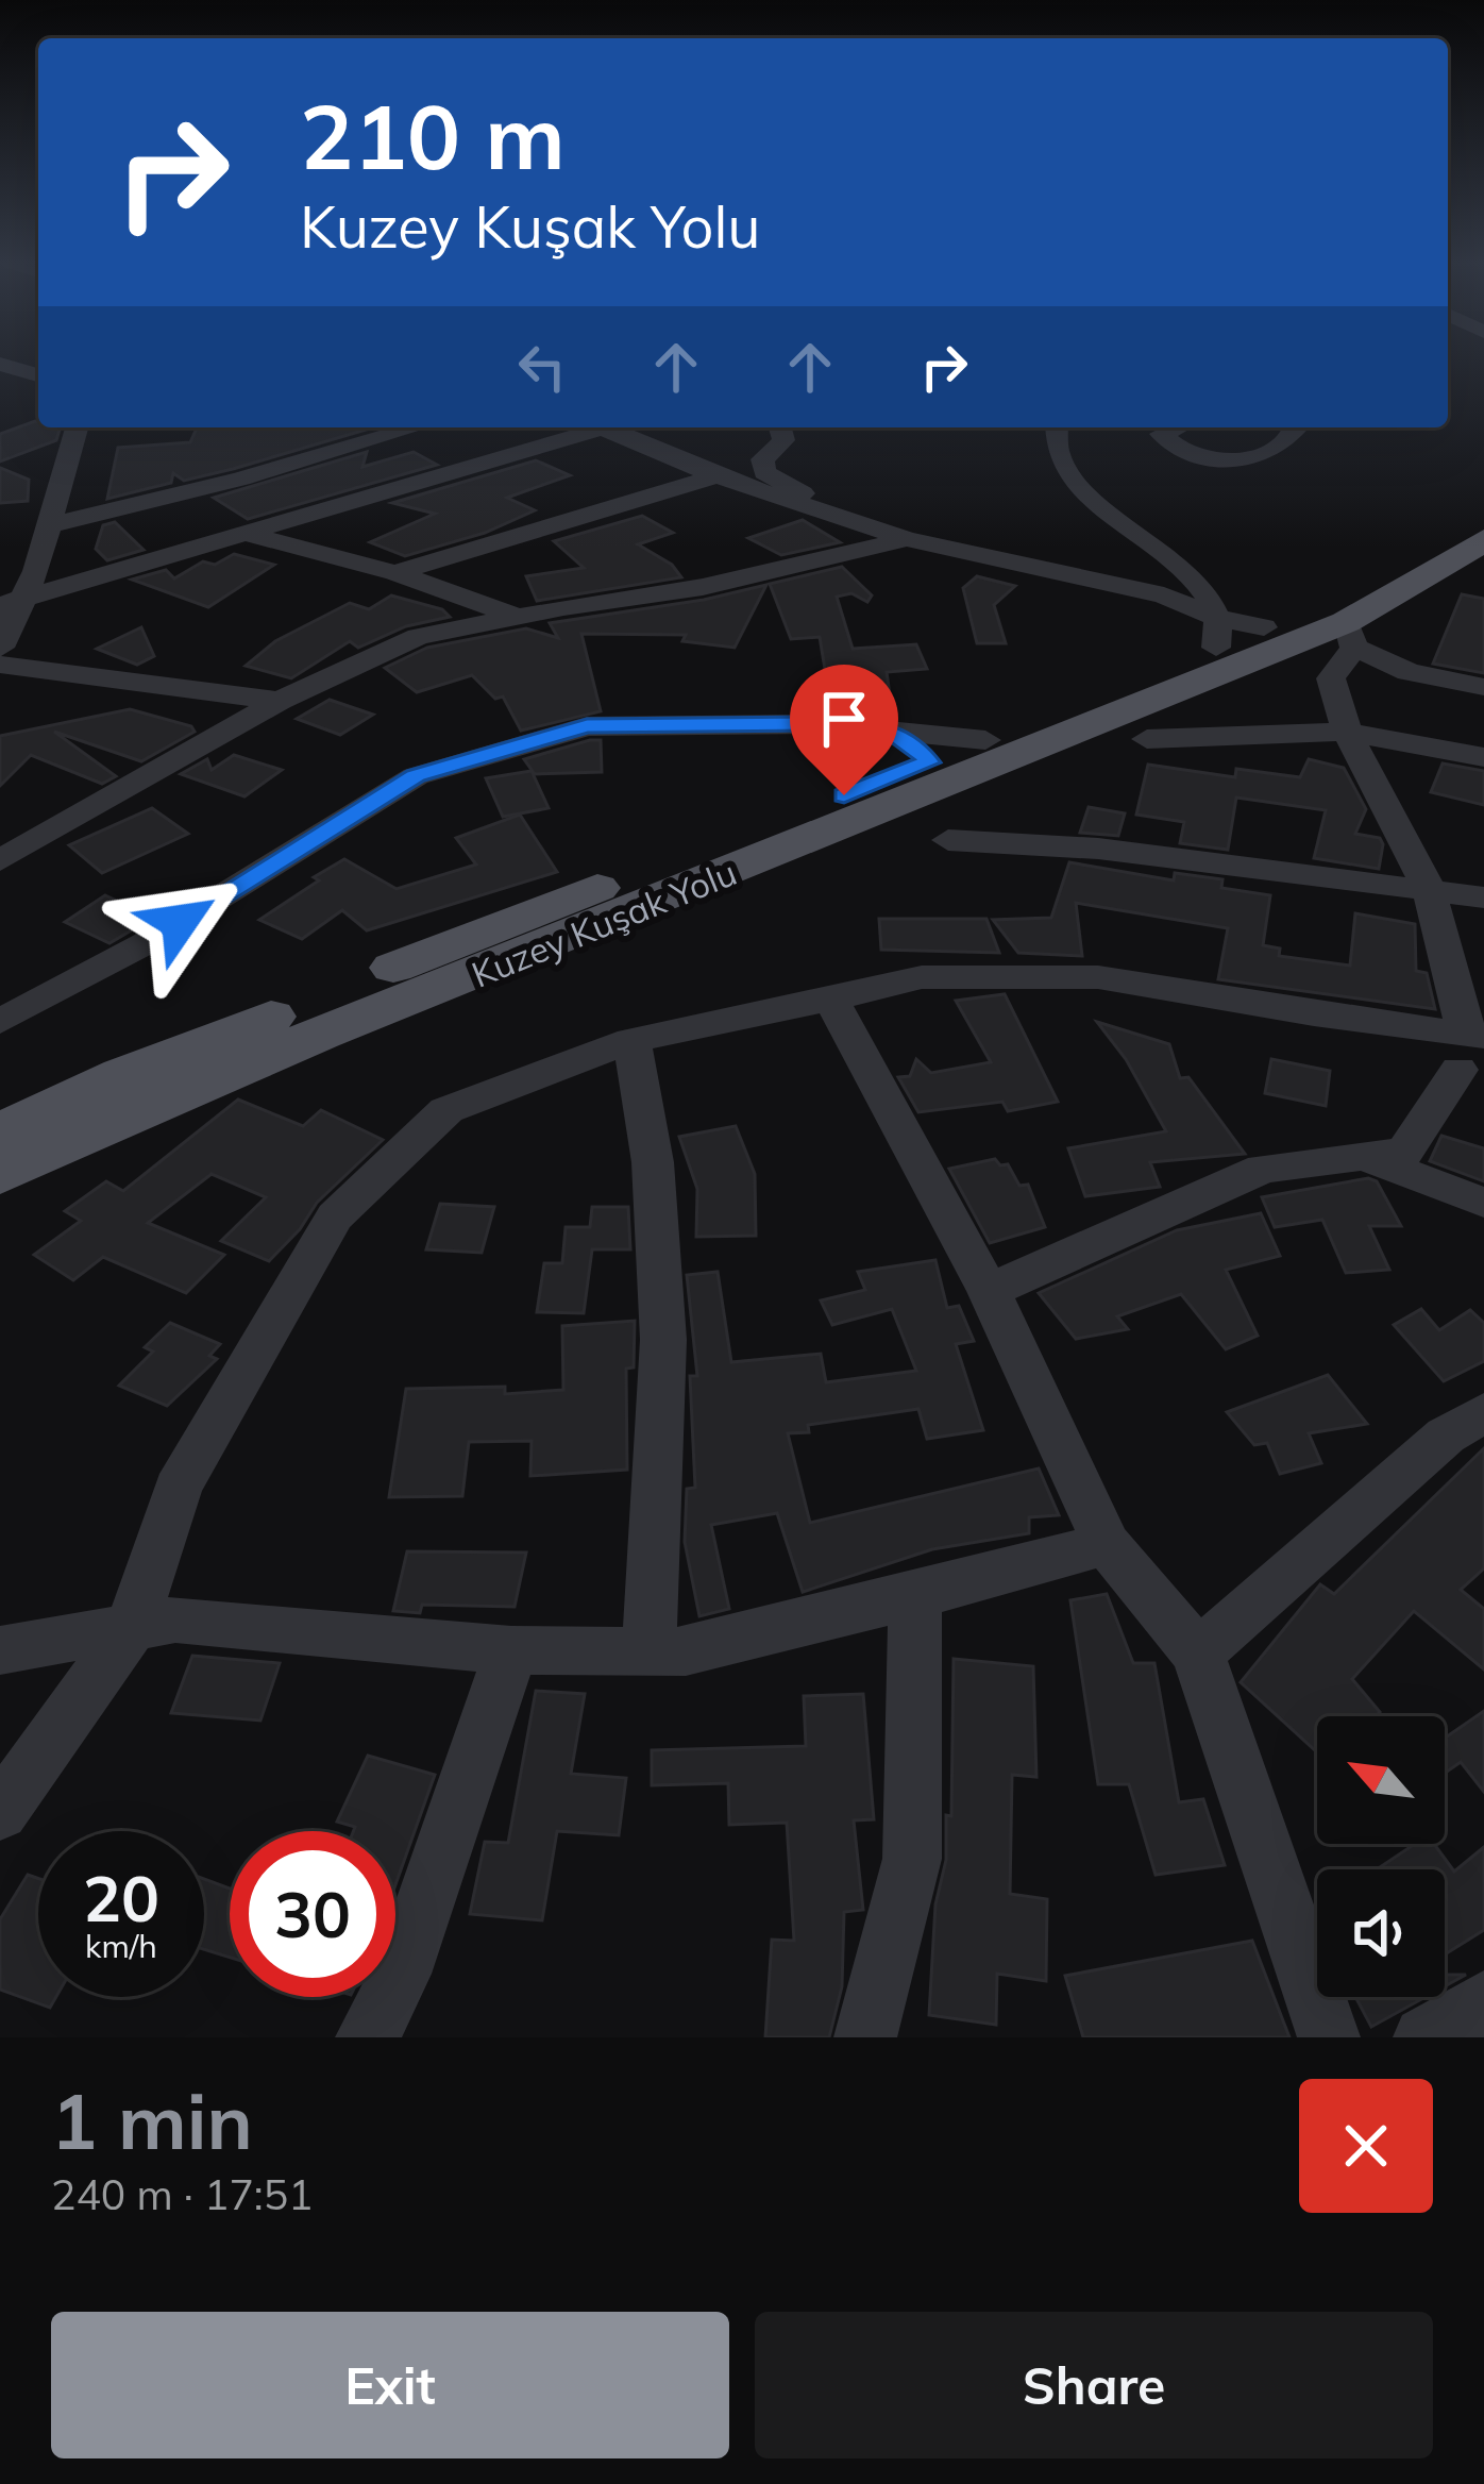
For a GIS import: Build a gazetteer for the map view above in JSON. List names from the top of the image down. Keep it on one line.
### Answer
{"streets":{"main road":["Kuzey Kuşak Yolu"]},"north":"top left","page":{"turn":["210 m","Kuzey Kuşak Yolu"],"speed":"20 km/h","limit":"30","heading":["1 min","240 m · 17:51"],"buttons":["Exit","Share"]}}
